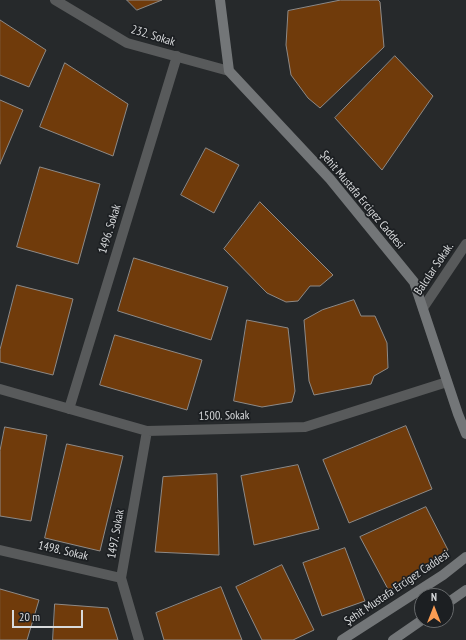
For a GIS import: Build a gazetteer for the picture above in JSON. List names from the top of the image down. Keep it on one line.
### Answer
{"streets":{"main road":["Şehit Mustafa Ercigez Caddesi"],"street":["232. Sokak","1496. Sokak","Balcılar Sokak.","1500. Sokak","1497. Sokak","1498. Sokak"]},"crossings":[["232. Sokak","Şehit Mustafa Ercigez Caddesi"],["232. Sokak","1496. Sokak"],["Şehit Mustafa Ercigez Caddesi","Balcılar Sokak."],["Şehit Mustafa Ercigez Caddesi","1500. Sokak"],["1496. Sokak","1500. Sokak"],["1500. Sokak","1497. Sokak"],["1497. Sokak","1498. Sokak"]],"scale_bar":"20 m","north":"top"}
